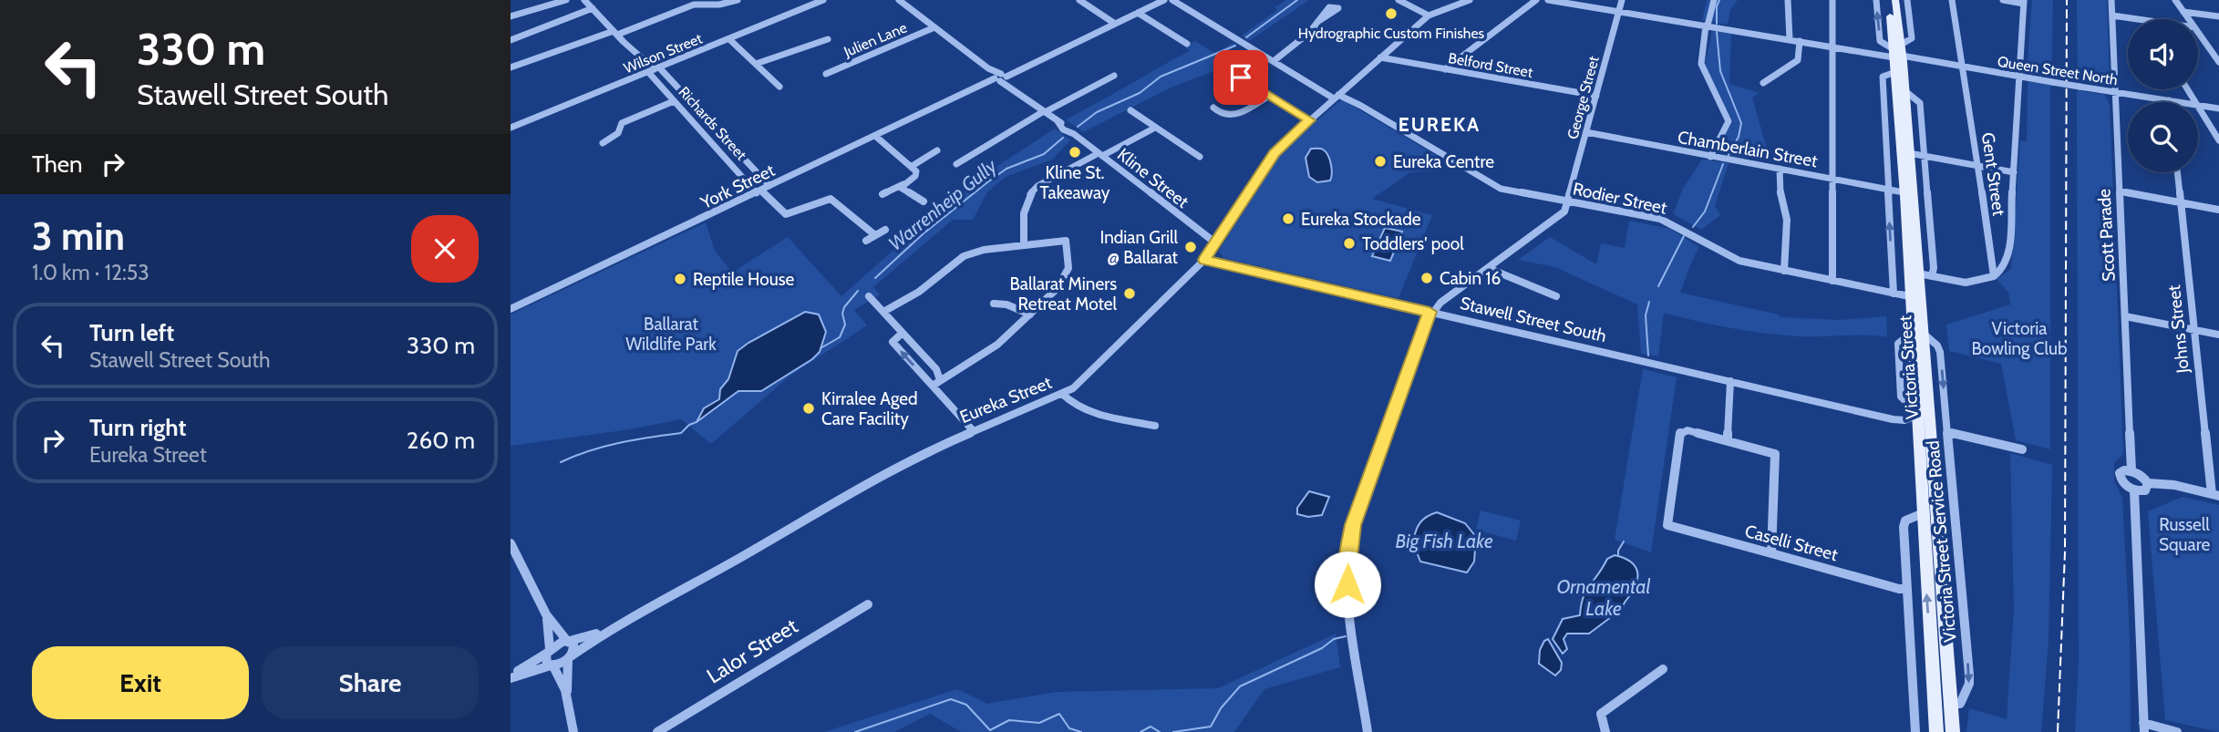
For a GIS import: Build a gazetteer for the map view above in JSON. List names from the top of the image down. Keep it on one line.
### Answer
{"streets":{"main road":["Victoria Street"],"street":["Julien Lane","Wilson Street","Belford Street","Queen Street North","George Street","Richards Street","Chamberlain Street","Gent Street","Kline Street","York Street","Rodier Street","Scott Parade","Stawell Street South","Johns Street","Eureka Street","Victoria Street Service Road","Caselli Street","Lalor Street"]},"crossings":[["Julien Lane","Kline Street"],["Wilson Street","Richards Street"],["Belford Street","George Street"],["Belford Street","Eureka Street"],["Queen Street North","George Street"],["Queen Street North","Gent Street"],["Queen Street North","Scott Parade"],["Queen Street North","Victoria Street"],["George Street","Chamberlain Street"],["George Street","Rodier Street"],["Richards Street","York Street"],["Chamberlain Street","Victoria Street"],["Kline Street","York Street"],["Kline Street","Eureka Street"],["Rodier Street","Victoria Street"],["Rodier Street","Eureka Street"],["Stawell Street South","Victoria Street"],["Stawell Street South","Eureka Street"],["Victoria Street","Victoria Street Service Road"],["Victoria Street Service Road","Caselli Street"]],"one_way":["Victoria Street Service Road"],"districts":["EUREKA"],"water":["Warrenheip Gully","Big Fish Lake","Ornamental Lake"],"parks":["Ballarat Wildlife Park","Victoria Bowling Club","Russell Square"],"places":["Hydrographic Custom Finishes","Kline St. Takeaway","Eureka Centre","Eureka Stockade","Toddlers' pool","Indian Grill @ Ballarat","Cabin 16","Reptile House","Ballarat Miners Retreat Motel","Kirralee Aged Care Facility"],"page":{"turn":["330 m","Stawell Street South"],"then":"Then","heading":["3 min","1.0 km · 12:53"],"list":[{"name":"Turn left","note":"Stawell Street South","value":"330 m"},{"name":"Turn right","note":"Eureka Street","value":"260 m"}],"buttons":["Exit","Share"]}}
